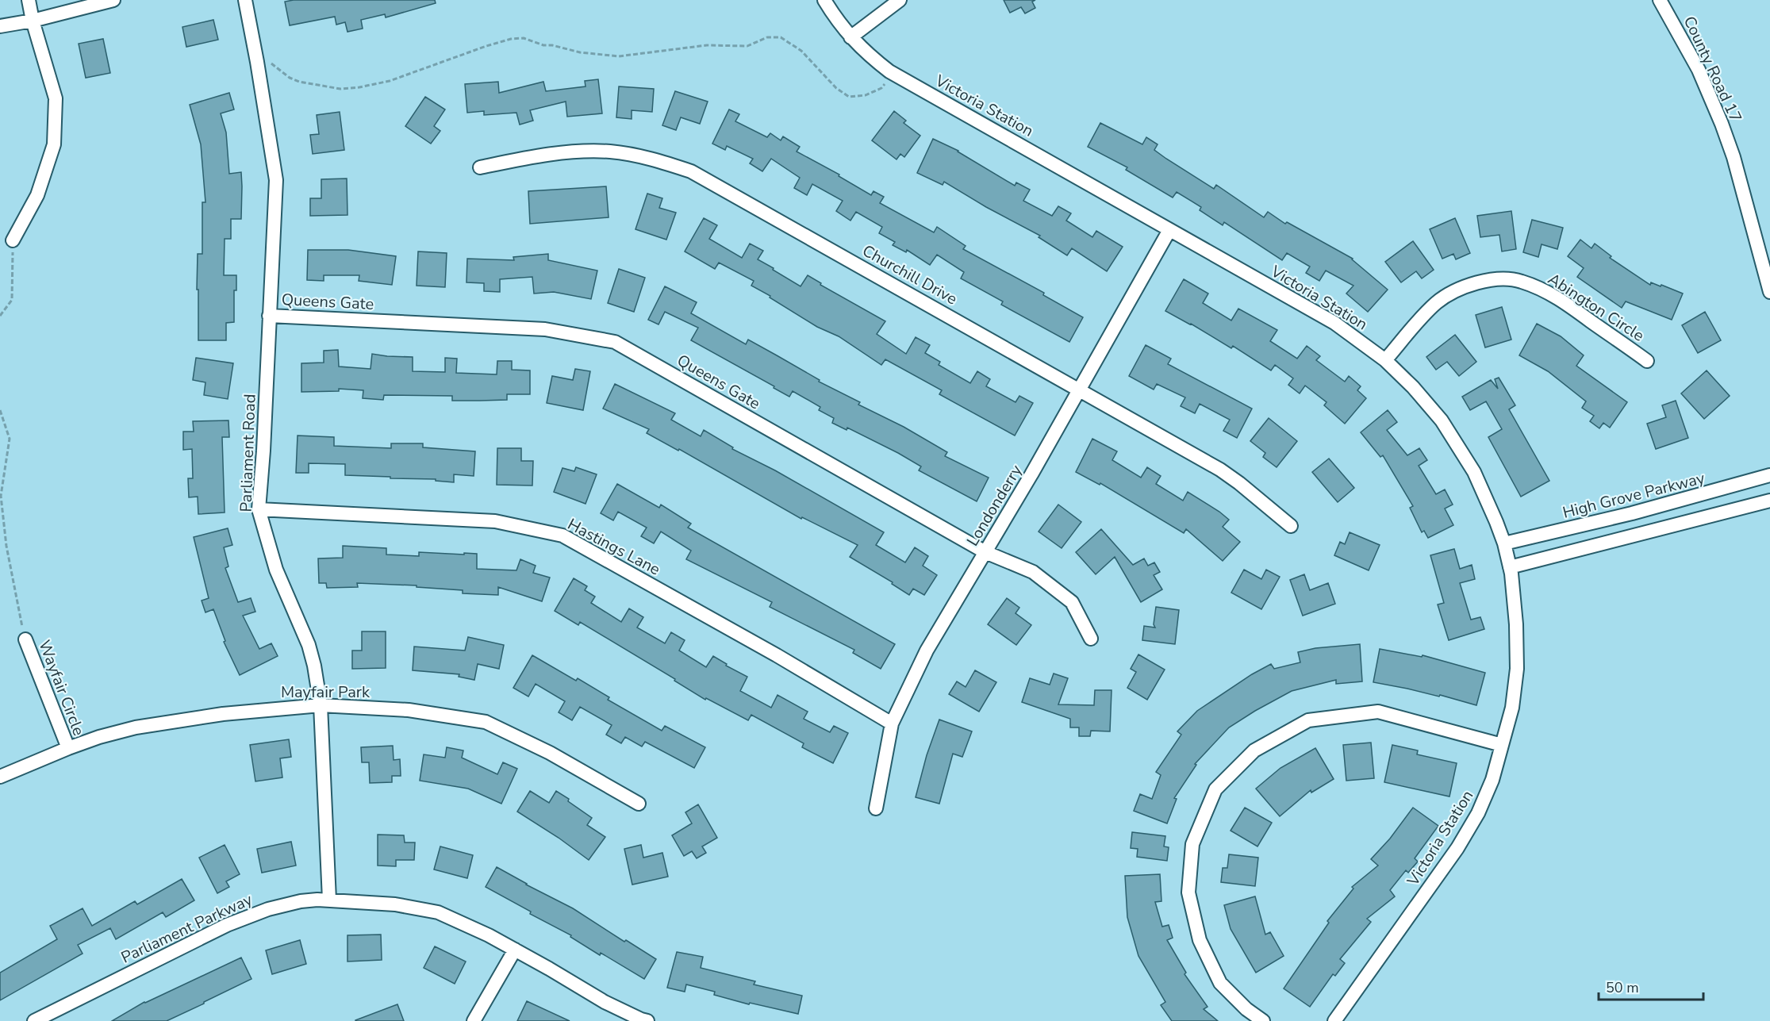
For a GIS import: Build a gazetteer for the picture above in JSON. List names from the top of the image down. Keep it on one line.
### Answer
{"streets":{"street":["County Road 17","Victoria Station","Churchill Drive","Queens Gate","Abington Circle","Parliament Road","High Grove Parkway","Londonderry","Hastings Lane","Wayfair Circle","Mayfair Park","Parliament Parkway"]},"crossings":[["Victoria Station","Abington Circle"],["Victoria Station","High Grove Parkway"],["Victoria Station","Londonderry"],["Churchill Drive","Londonderry"],["Queens Gate","Parliament Road"],["Queens Gate","Londonderry"],["Parliament Road","Hastings Lane"],["Parliament Road","Mayfair Park"],["Parliament Road","Parliament Parkway"],["Londonderry","Hastings Lane"],["Wayfair Circle","Mayfair Park"]],"scale_bar":"50 m"}
